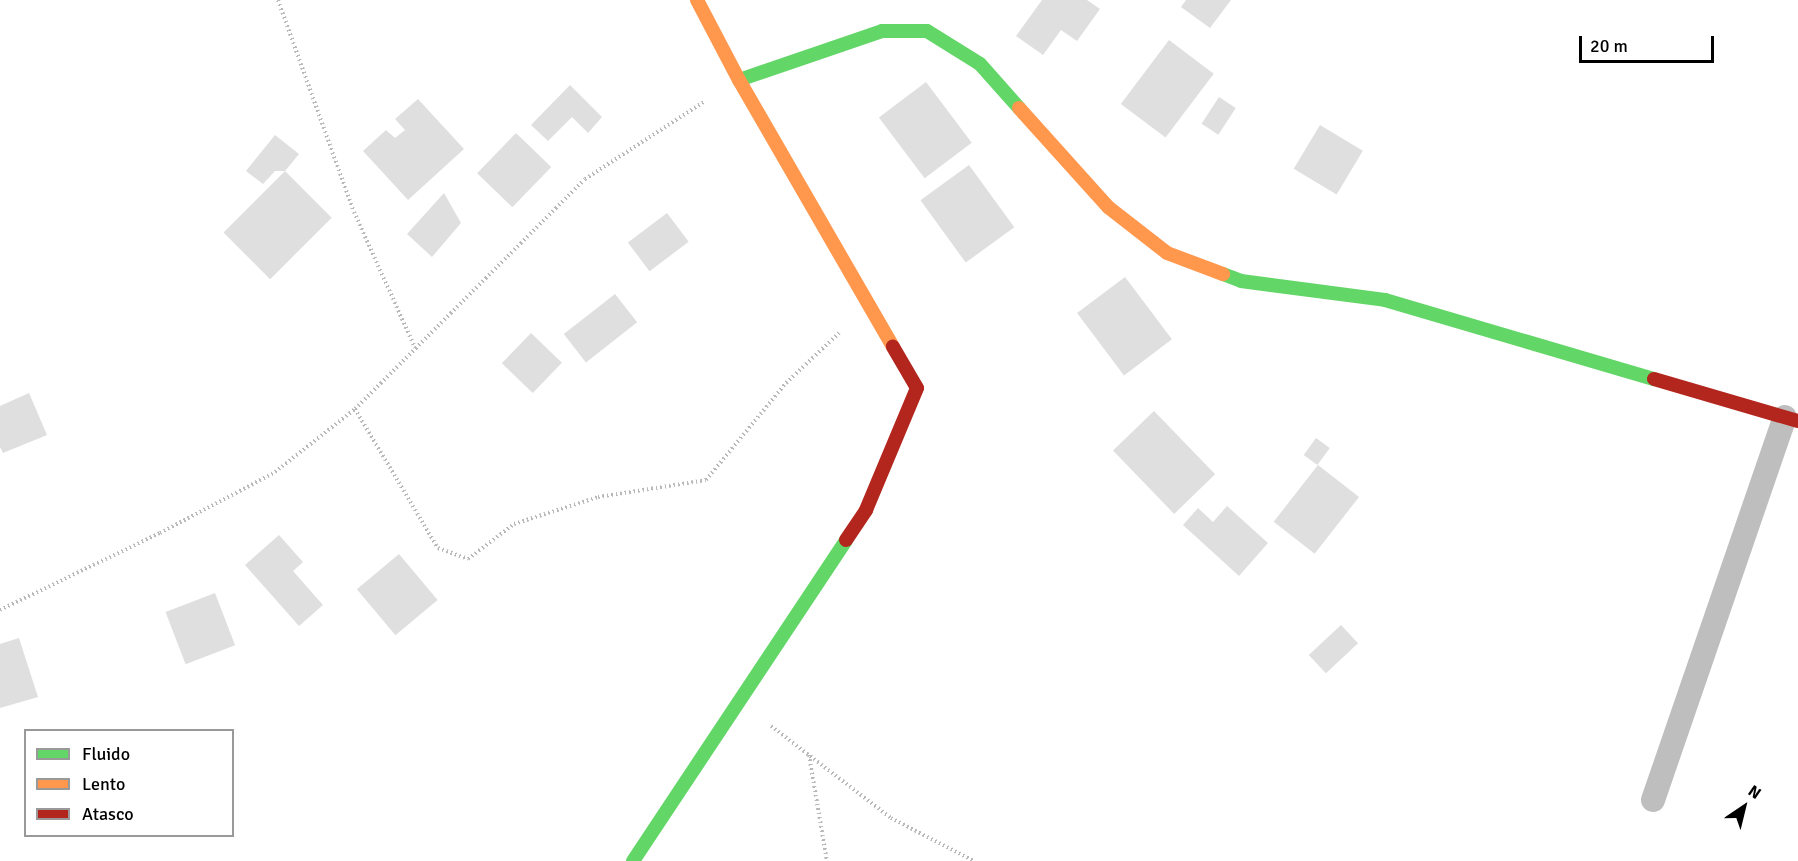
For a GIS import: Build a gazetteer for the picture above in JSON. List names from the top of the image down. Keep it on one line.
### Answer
{"legend":["Fluido","Lento","Atasco"],"scale_bar":"20 m","north":"top right"}
